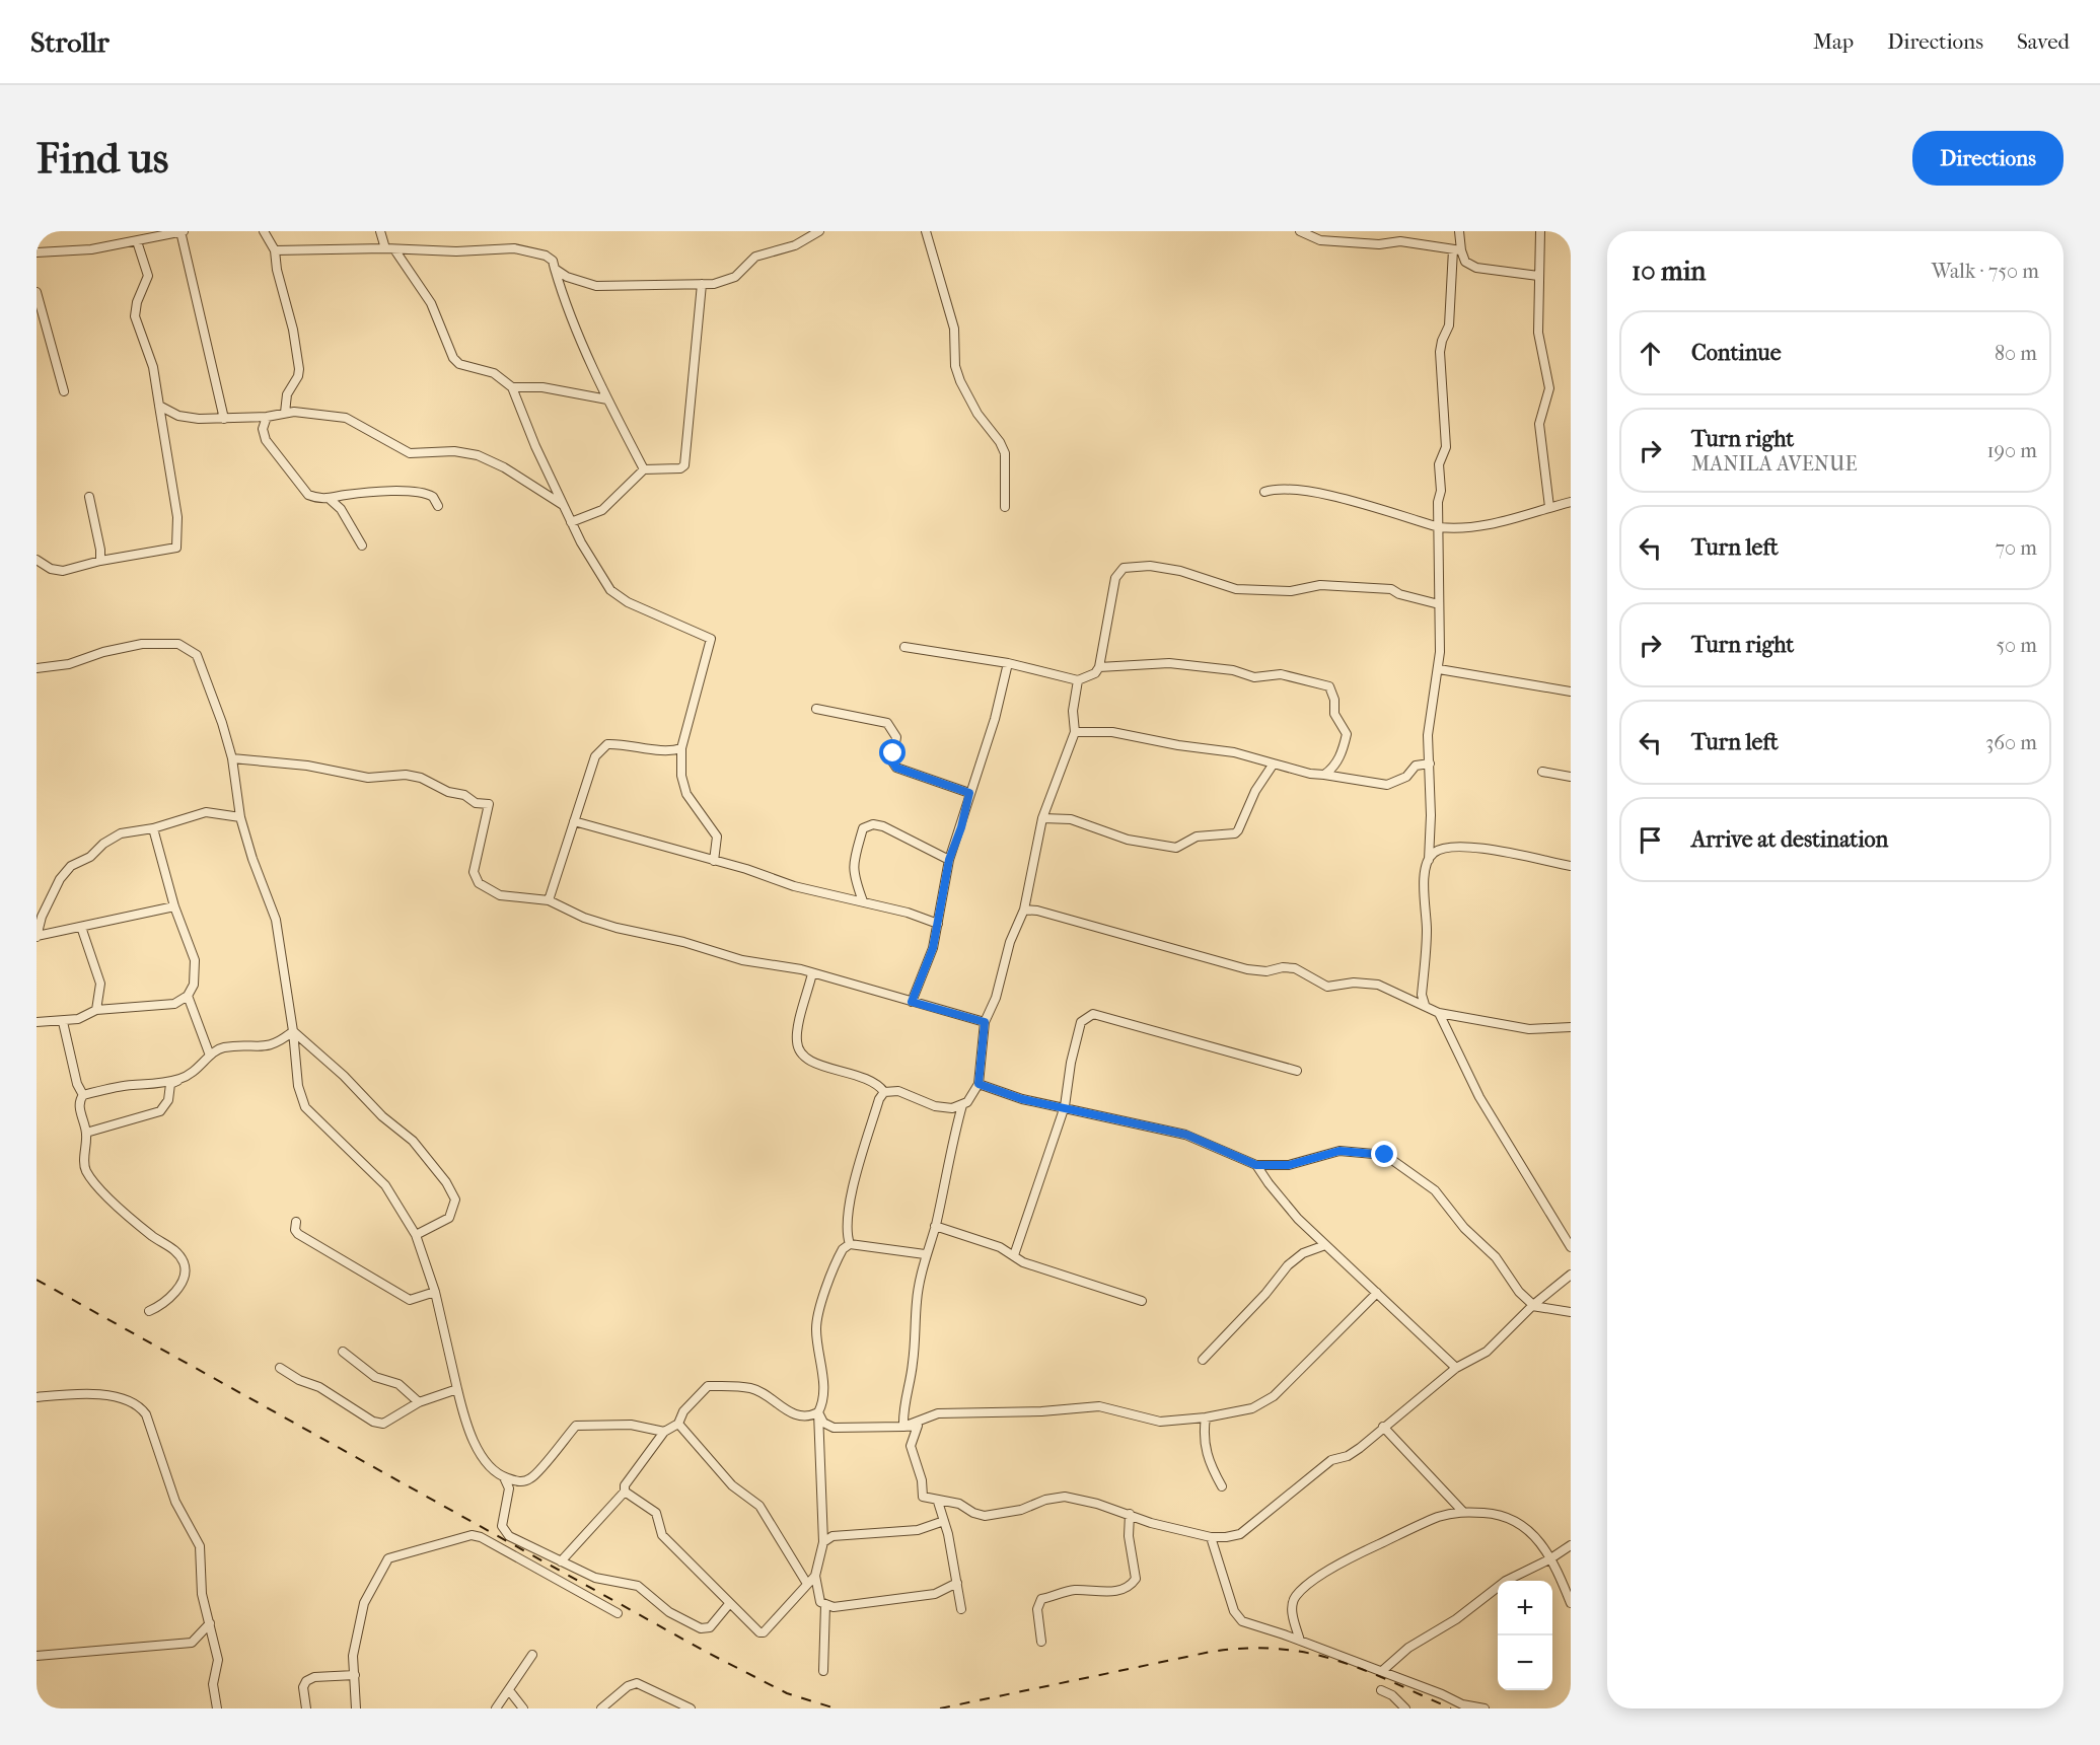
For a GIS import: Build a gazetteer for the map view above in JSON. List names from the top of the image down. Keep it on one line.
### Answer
{"page":{"header":"Strollr","nav":["Map","Directions","Saved"],"buttons":"Directions","title":"Find us","heading":["10 min","Walk · 750 m"],"list":[["Continue","80 m"],["Turn right","MANILA AVENUE","190 m"],["Turn left","70 m"],["Turn right","50 m"],["Turn left","360 m"],"Arrive at destination"],"map_buttons":["+","−"]}}
